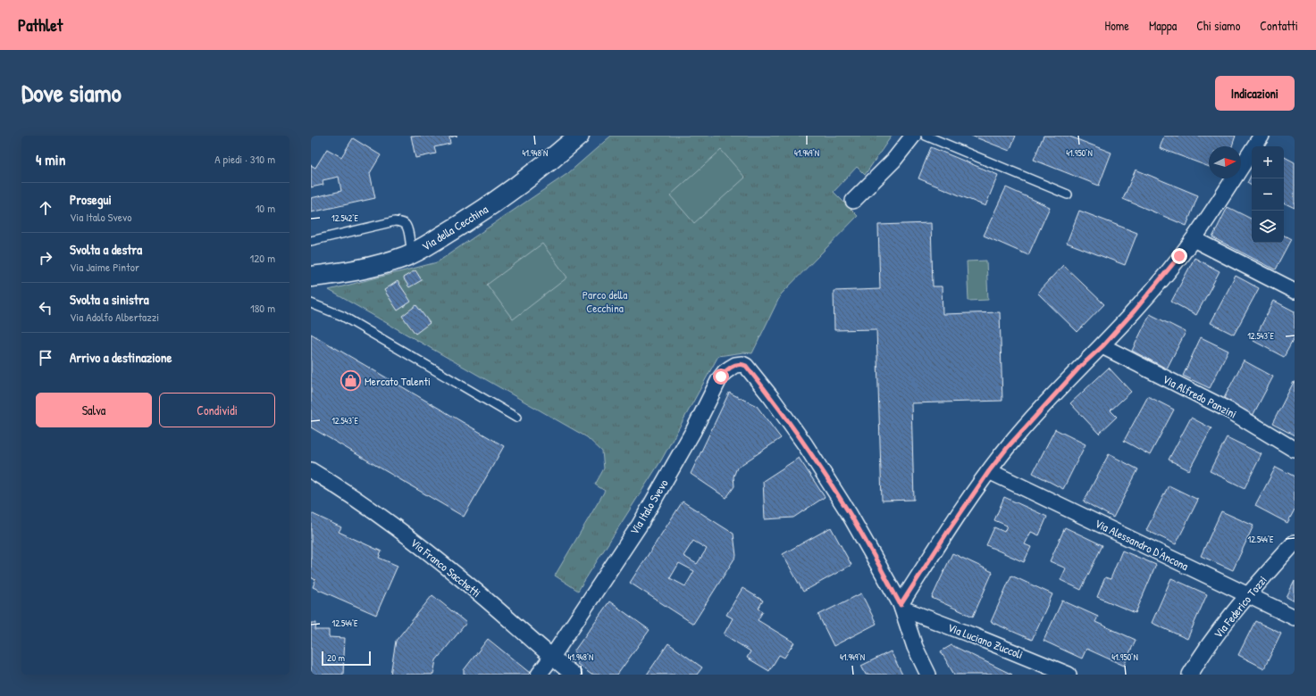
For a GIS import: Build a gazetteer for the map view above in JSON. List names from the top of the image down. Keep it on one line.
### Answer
{"streets":{"street":["Via della Cecchina","Via Alfredo Panzini","Via Italo Svevo","Via Alessandro D'Ancona","Via Franco Sacchetti","Via Federico Tozzi","Via Luciano Zuccoli"]},"crossings":[["Via Italo Svevo","Via Franco Sacchetti"],["Via Italo Svevo","Via Luciano Zuccoli"],["Via Alessandro D'Ancona","Via Federico Tozzi"]],"parks":["Parco della Cecchina"],"places":{"shop":["Mercato Talenti"]},"scale_bar":"20 m","north":"right","page":{"header":"Pathlet","nav":["Home","Mappa","Chi siamo","Contatti"],"title":"Dove siamo","buttons":["Indicazioni",["Salva","Condividi"]],"heading":["4 min","A piedi · 310 m"],"map_buttons":["+","−"],"list":[["Prosegui","Via Italo Svevo","10 m"],["Svolta a destra","Via Jaime Pintor","120 m"],["Svolta a sinistra","Via Adolfo Albertazzi","180 m"],"Arrivo a destinazione"],"scale":"20 m"},"coordinates":["41.948°N","41.949°N","41.950°N","12.542°E","12.543°E","12.544°E"]}
